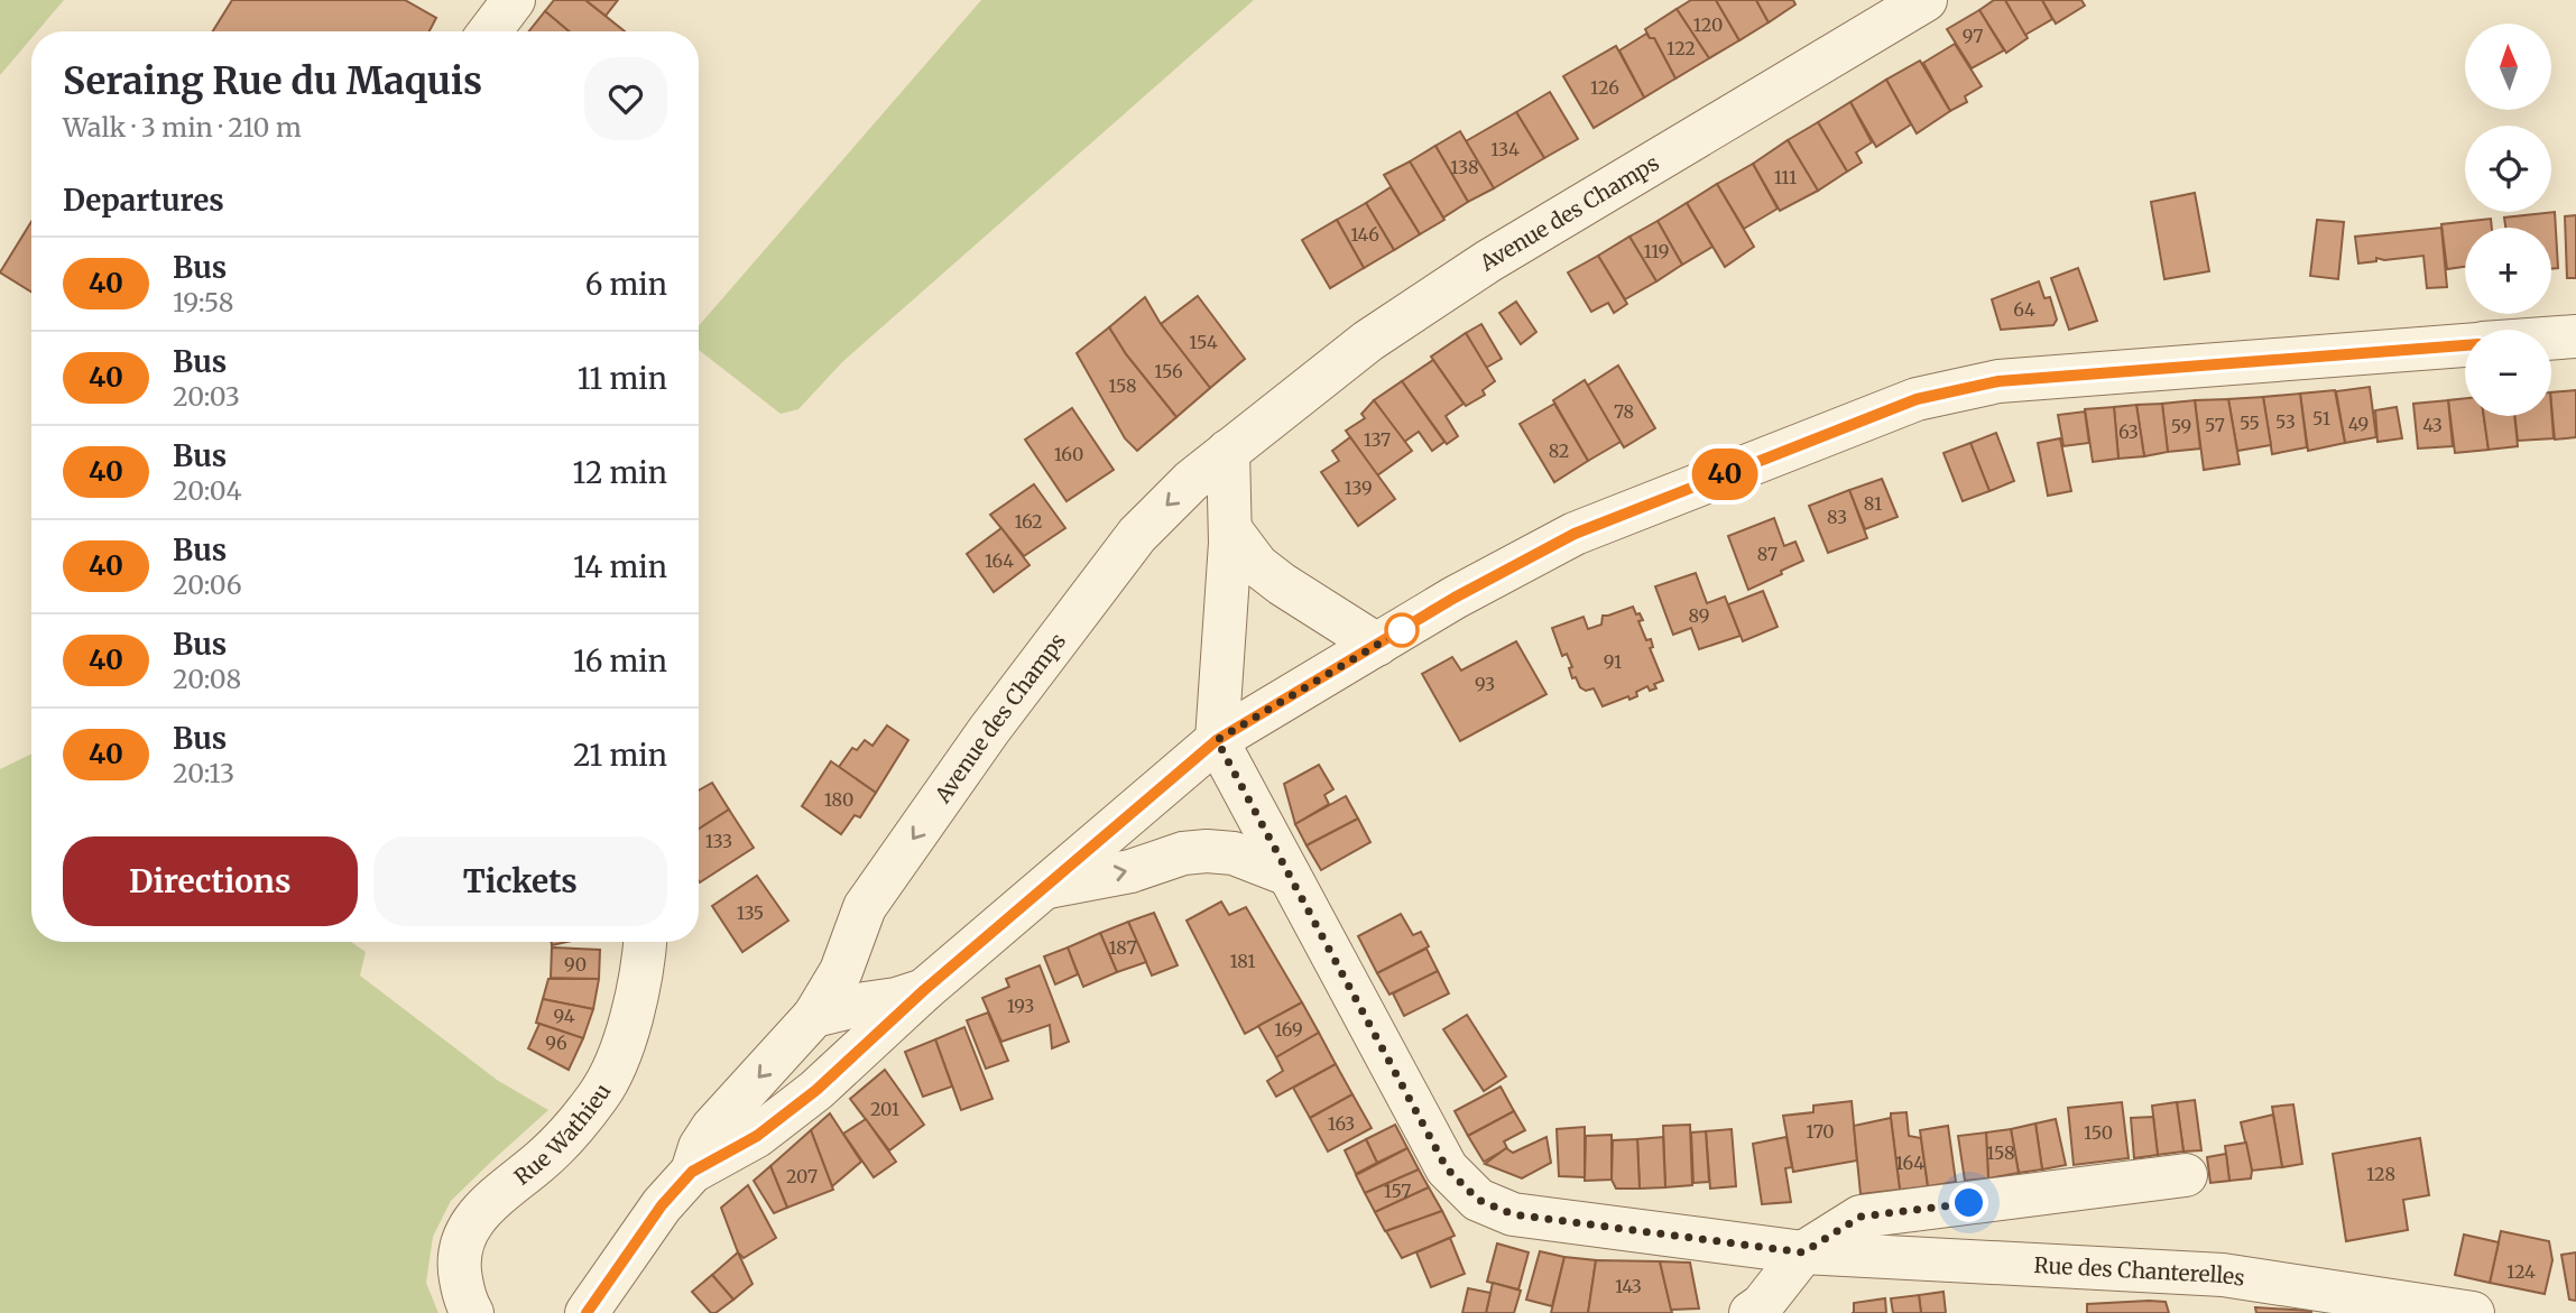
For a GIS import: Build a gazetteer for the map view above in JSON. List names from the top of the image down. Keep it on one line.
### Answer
{"streets":{"street":["Avenue des Champs","Rue Wathieu","Rue des Chanterelles"]},"lines":["bus line 40"],"house_numbers":["120","97","122","126","134","138","111","146","119","64","154","156","158","78","51","53","55","49","57","43","59","63","137","82","160","139","81","83","162","87","164","89","91","93","180","133","135","187","181","90","193","94","169","96","201","163","170","150","158","164","128","207","157","124","143"],"north":"top","page":{"on_map":"40","map_buttons":["+","−"],"heading":[["Seraing Rue du Maquis","Walk · 3 min · 210 m"],"Departures"],"list":[{"mark":"40","name":"Bus","note":"19:58","value":"6 min"},{"mark":"40","name":"Bus","note":"20:03","value":"11 min"},{"mark":"40","name":"Bus","note":"20:04","value":"12 min"},{"mark":"40","name":"Bus","note":"20:06","value":"14 min"},{"mark":"40","name":"Bus","note":"20:08","value":"16 min"},{"mark":"40","name":"Bus","note":"20:13","value":"21 min"}],"buttons":["Directions","Tickets"]}}
